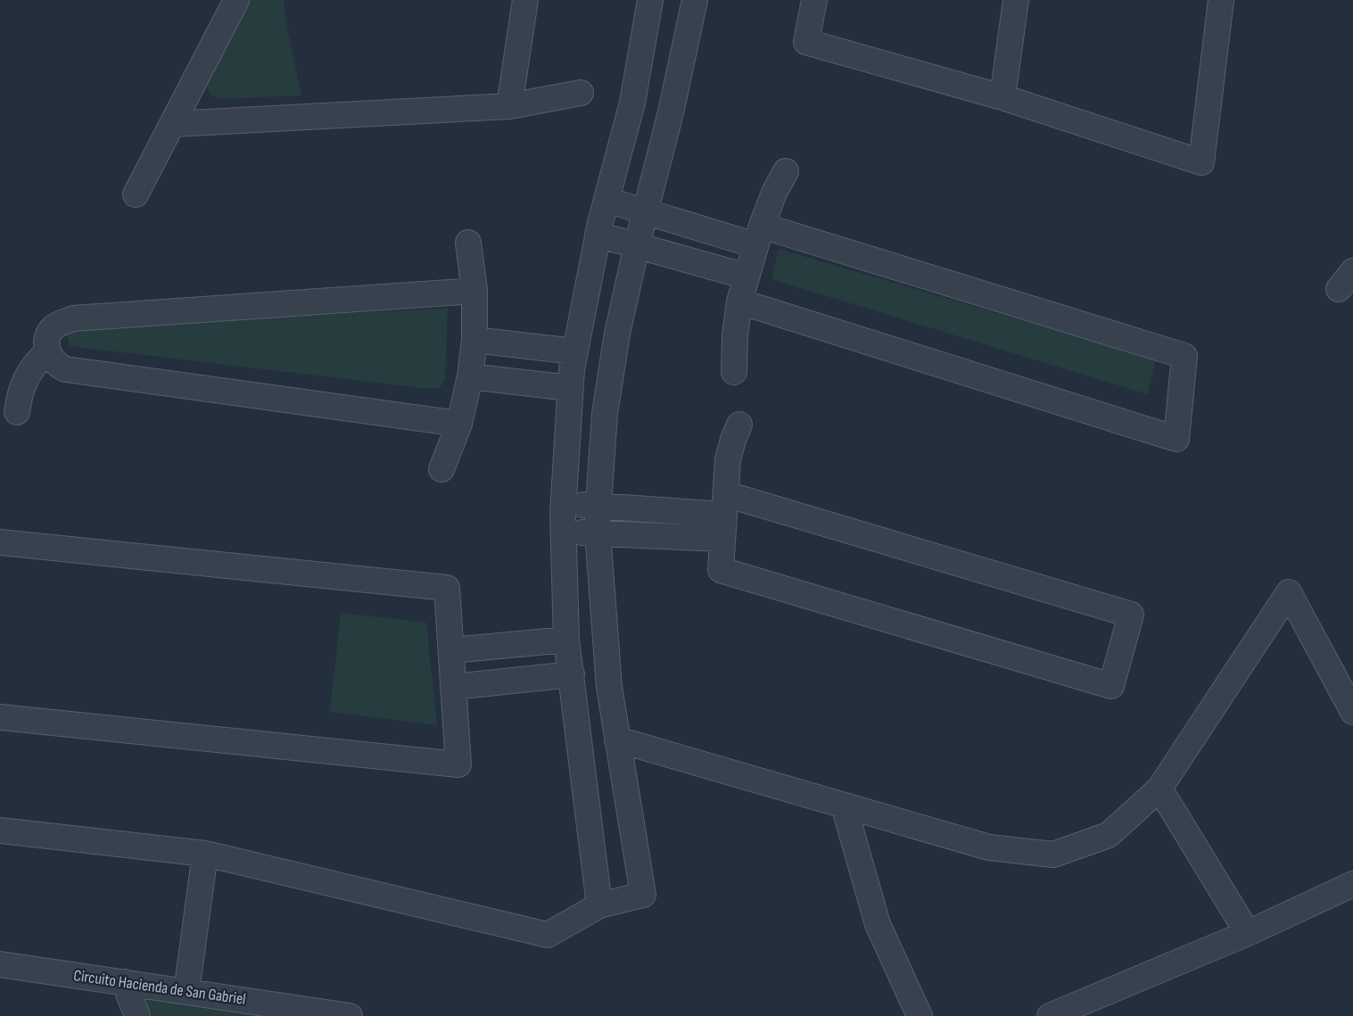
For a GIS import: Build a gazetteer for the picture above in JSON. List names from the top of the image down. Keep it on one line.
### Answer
{"streets":{"street":["Circuito Hacienda de San Gabriel"]}}
